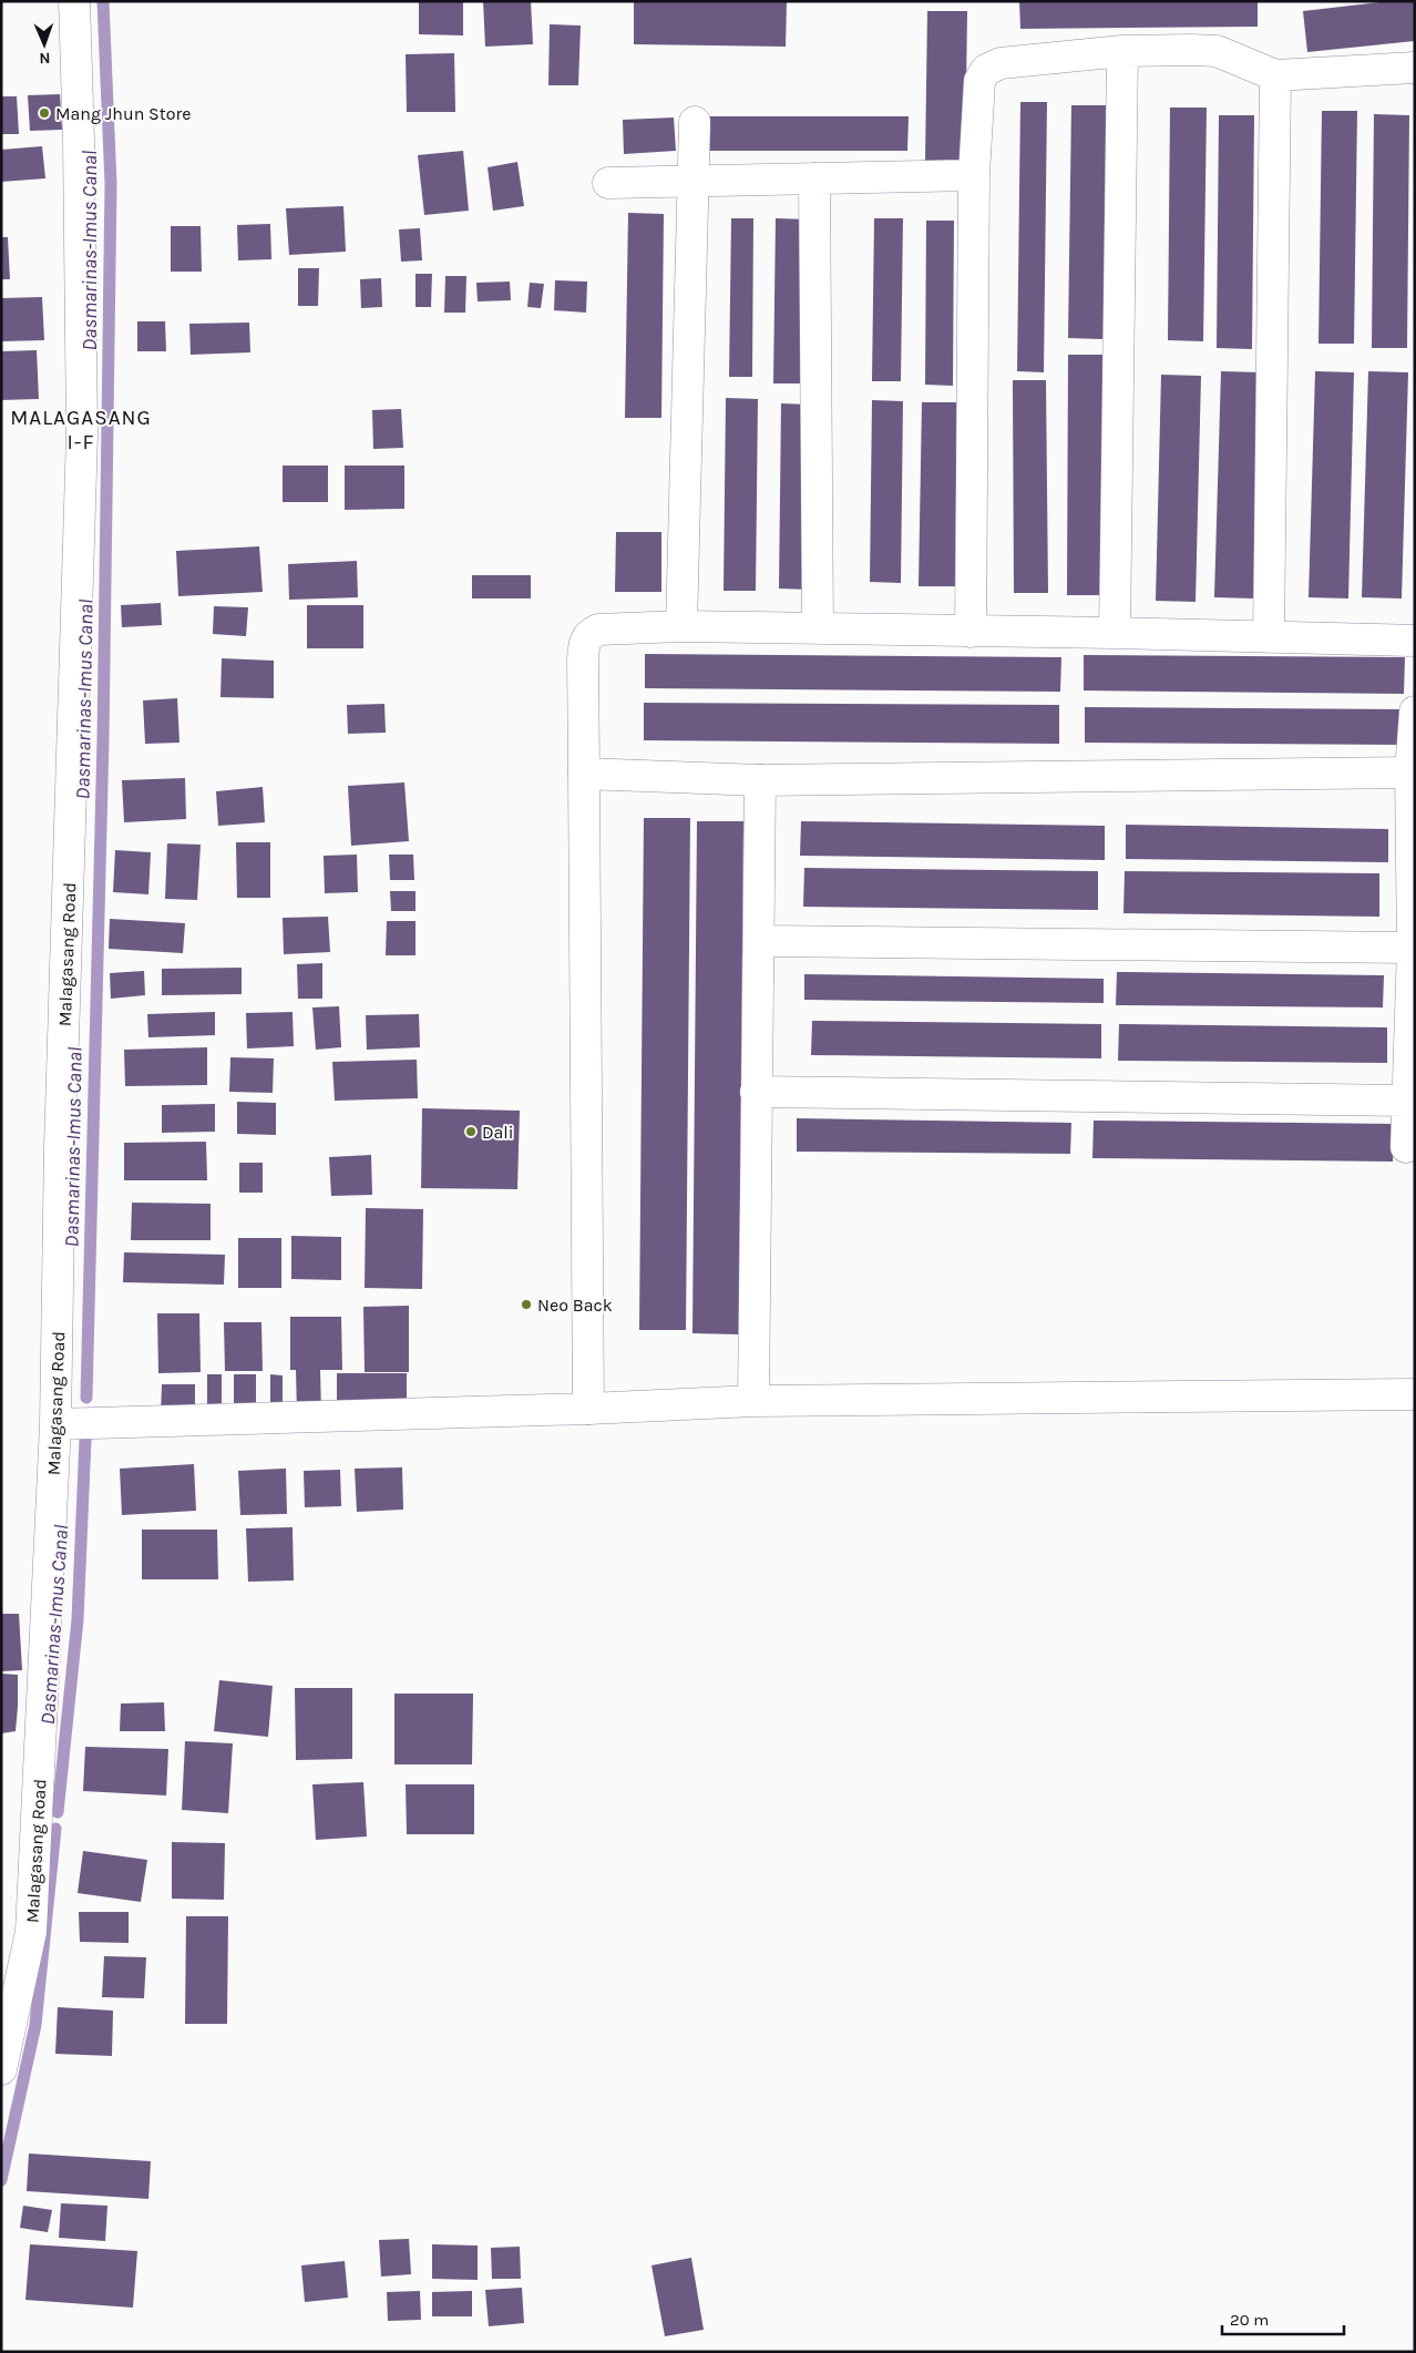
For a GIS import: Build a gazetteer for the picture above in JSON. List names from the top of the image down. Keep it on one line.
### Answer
{"streets":{"street":["Malagasang Road"]},"districts":["MALAGASANG I-F"],"water":["Dasmarinas-Imus Canal"],"places":["Mang Jhun Store","Dali","Neo Back"],"scale_bar":"20 m","north":"bottom"}
